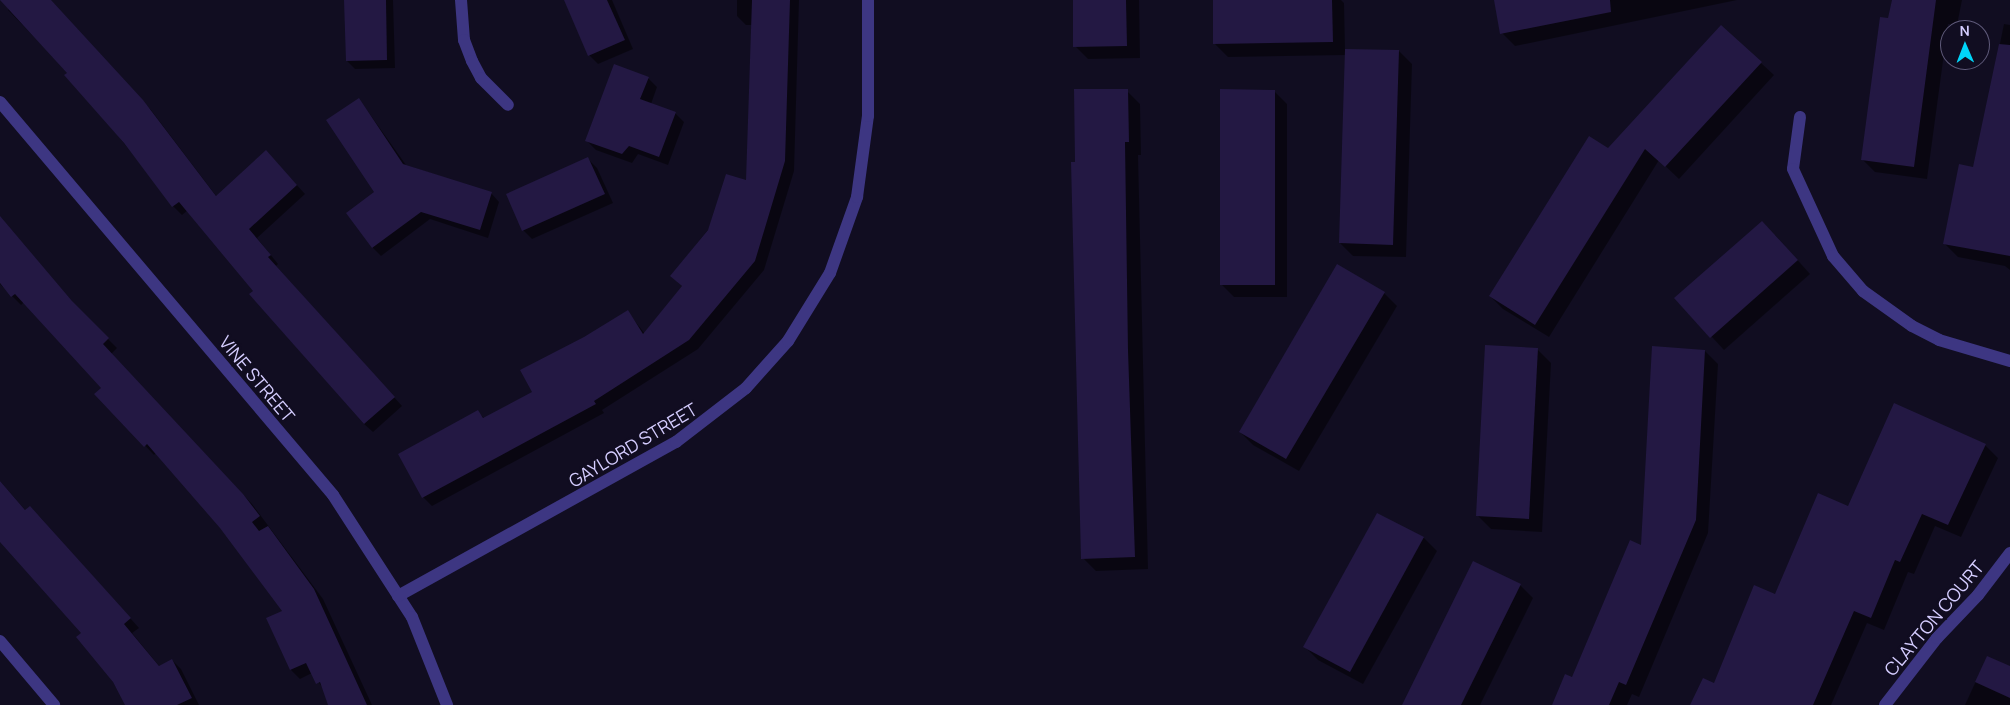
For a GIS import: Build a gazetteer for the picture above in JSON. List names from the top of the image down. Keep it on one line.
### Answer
{"streets":{"street":["VINE STREET","GAYLORD STREET","CLAYTON COURT"]},"crossings":[["VINE STREET","GAYLORD STREET"]],"north":"top"}
